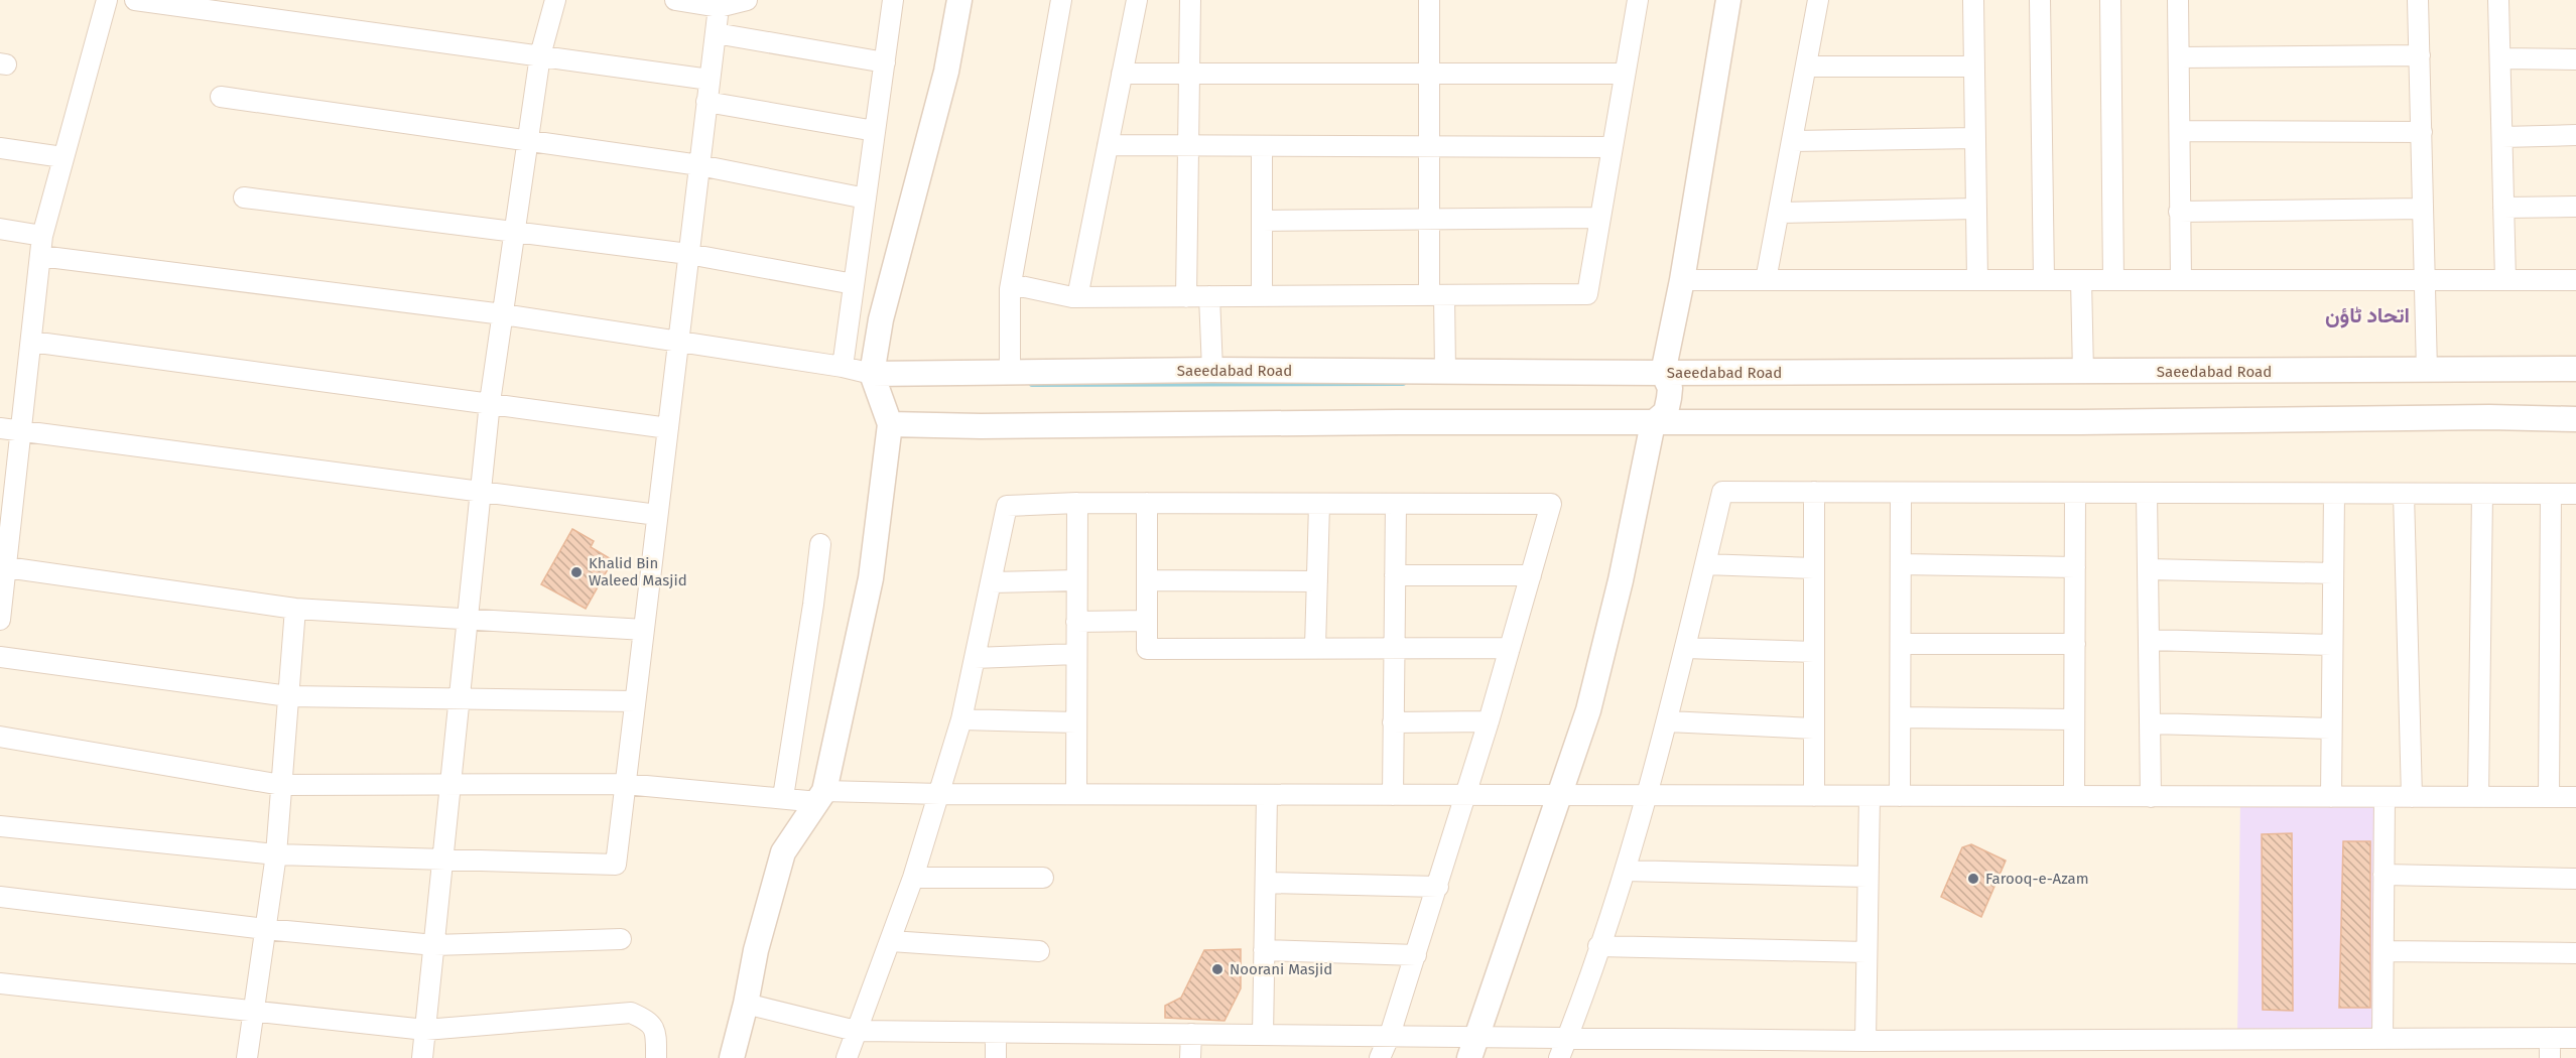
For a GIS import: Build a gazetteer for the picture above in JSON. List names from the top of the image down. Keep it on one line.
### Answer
{"streets":{"street":["Saeedabad Road"]},"districts":["اتحاد ٹاؤن"],"places":["Khalid Bin Waleed Masjid","Farooq-e-Azam","Noorani Masjid"]}
